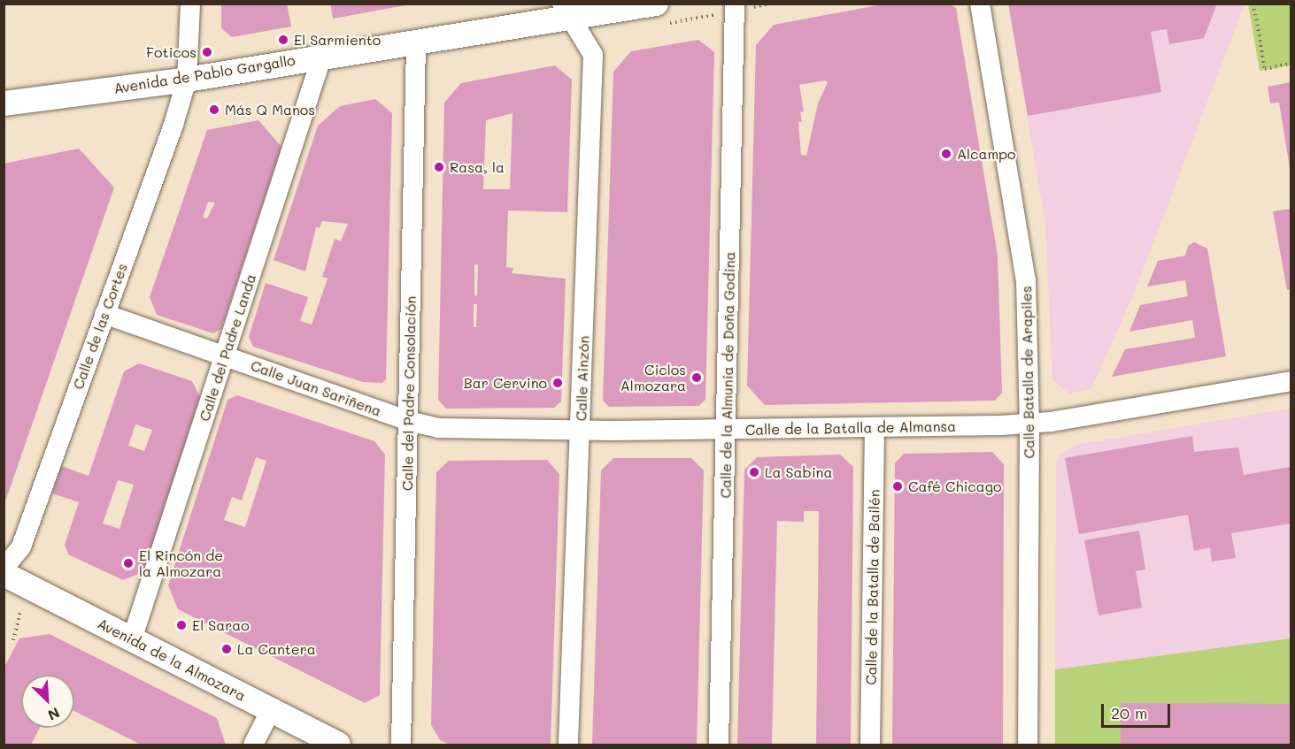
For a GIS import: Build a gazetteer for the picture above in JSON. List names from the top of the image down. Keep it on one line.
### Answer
{"streets":{"street":["Avenida de Pablo Gargallo","Calle de las Cortes","Calle del Padre Landa","Calle Batalla de Arapiles","Calle de la Almunia de Doña Godina","Calle Ainzón","Calle Juan Sariñena","Calle del Padre Consolación","Calle de la Batalla de Almansa","Calle de la Batalla de Bailén","Avenida de la Almozara"]},"crossings":[["Avenida de Pablo Gargallo","Calle de las Cortes"],["Avenida de Pablo Gargallo","Calle del Padre Landa"],["Avenida de Pablo Gargallo","Calle Ainzón"],["Avenida de Pablo Gargallo","Calle del Padre Consolación"],["Calle de las Cortes","Calle Juan Sariñena"],["Calle del Padre Landa","Calle Juan Sariñena"],["Calle del Padre Landa","Avenida de la Almozara"],["Calle Batalla de Arapiles","Calle de la Batalla de Almansa"],["Calle de la Almunia de Doña Godina","Calle de la Batalla de Almansa"],["Calle Ainzón","Calle de la Batalla de Almansa"],["Calle Juan Sariñena","Calle del Padre Consolación"],["Calle Juan Sariñena","Calle de la Batalla de Almansa"],["Calle del Padre Consolación","Calle de la Batalla de Almansa"],["Calle de la Batalla de Almansa","Calle de la Batalla de Bailén"]],"places":["El Sarmiento","Foticos","Más Q Manos","Alcampo","Rasa, la","Ciclos Almozara","Bar Cervino","La Sabina","Café Chicago","El Rincón de la Almozara","El Sarao","La Cantera"],"scale_bar":"20 m","north":"bottom right"}
